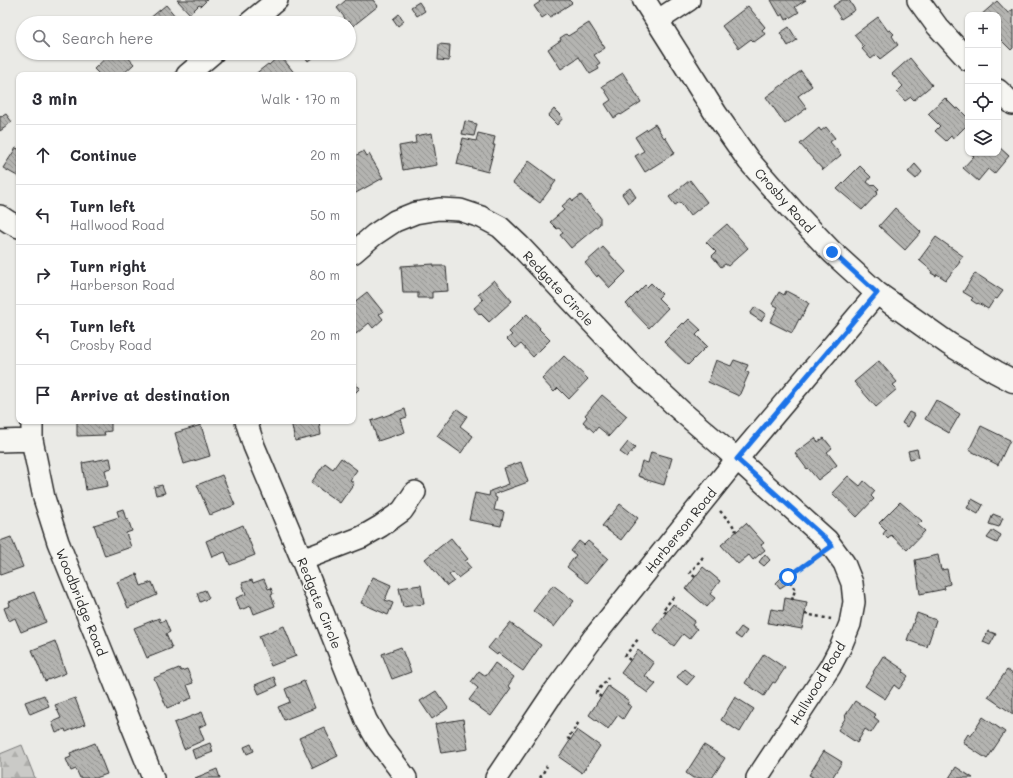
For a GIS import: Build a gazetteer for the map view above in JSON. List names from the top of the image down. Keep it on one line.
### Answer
{"streets":{"main road":["Crosby Road"],"street":["Redgate Circle","Harberson Road","Woodbridge Road","Hallwood Road"]},"crossings":[["Crosby Road","Harberson Road"],["Redgate Circle","Harberson Road"],["Redgate Circle","Hallwood Road"],["Harberson Road","Hallwood Road"]],"page":{"map_buttons":["+","−"],"search":"Search here","heading":["3 min","Walk · 170 m"],"list":[["Continue","20 m"],["Turn left","Hallwood Road","50 m"],["Turn right","Harberson Road","80 m"],["Turn left","Crosby Road","20 m"],"Arrive at destination"]}}
